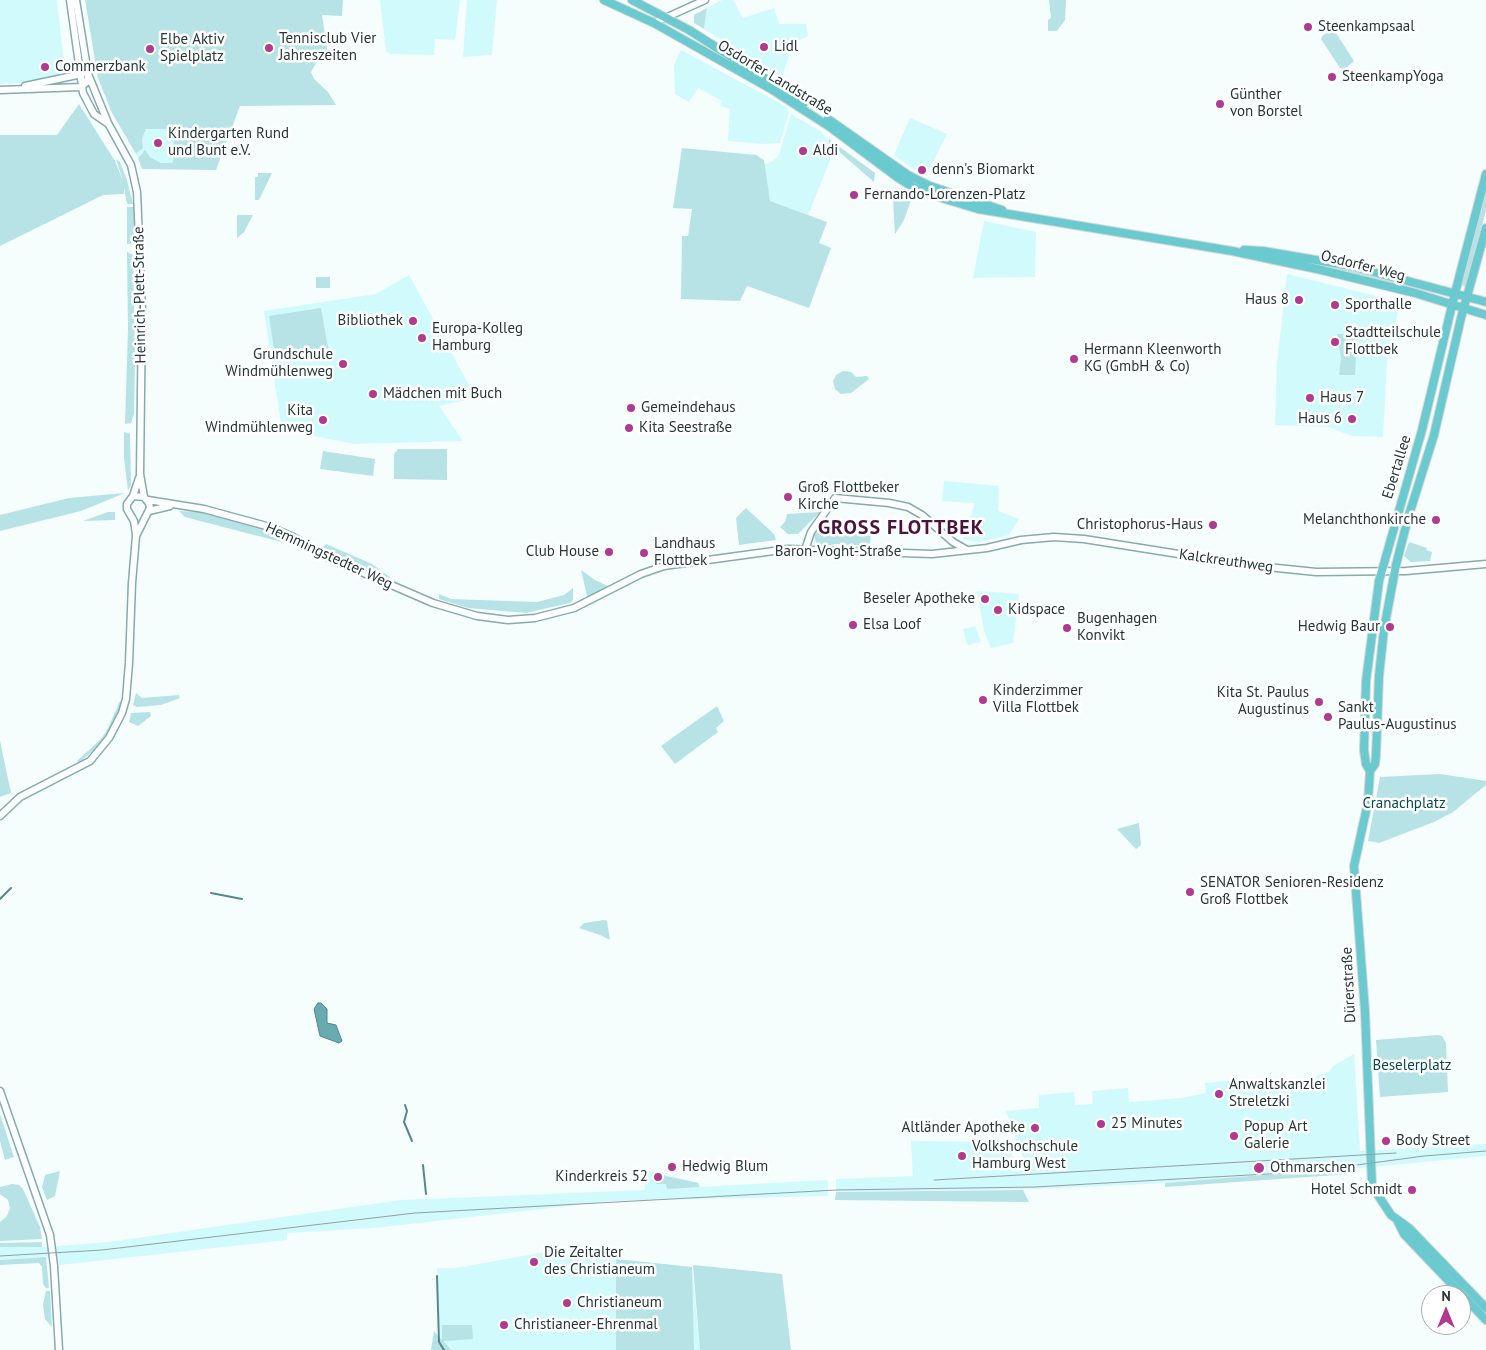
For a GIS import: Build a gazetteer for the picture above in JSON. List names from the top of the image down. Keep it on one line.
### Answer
{"streets":{"main road":["Osdorfer Landstraße","Osdorfer Weg","Ebertallee","Dürerstraße"],"street":["Heinrich-Plett-Straße","Baron-Voght-Straße","Hemmingstedter Weg","Kalckreuthweg"]},"crossings":[["Osdorfer Landstraße","Osdorfer Weg"],["Osdorfer Weg","Ebertallee"],["Heinrich-Plett-Straße","Hemmingstedter Weg"],["Ebertallee","Kalckreuthweg"],["Ebertallee","Dürerstraße"],["Baron-Voght-Straße","Hemmingstedter Weg"],["Baron-Voght-Straße","Kalckreuthweg"]],"districts":["GROSS FLOTTBEK"],"parks":["Cranachplatz","Beselerplatz"],"places":["Steenkampsaal","Lidl","Tennisclub Vier Jahreszeiten","Elbe Aktiv Spielplatz","Commerzbank","SteenkampYoga","Günther von Borstel","Kindergarten Rund und Bunt e.V.","Aldi","denn's Biomarkt","Fernando-Lorenzen-Platz","Haus 8","Sporthalle","Bibliothek","Europa-Kolleg Hamburg","Stadtteilschule Flottbek","Hermann Kleenworth KG (GmbH & Co)","Grundschule Windmühlenweg","Mädchen mit Buch","Haus 7","Gemeindehaus","Haus 6","Kita Windmühlenweg","Kita Seestraße","Groß Flottbeker Kirche","Melanchthonkirche","Christophorus-Haus","Club House","Landhaus Flottbek","Beseler Apotheke","Kidspace","Elsa Loof","Hedwig Baur","Bugenhagen Konvikt","Kinderzimmer Villa Flottbek","Kita St. Paulus Augustinus","Sankt Paulus-Augustinus","SENATOR Senioren-Residenz Groß Flottbek","Anwaltskanzlei Streletzki","25 Minutes","Altländer Apotheke","Popup Art Galerie","Body Street","Volkshochschule Hamburg West","Hedwig Blum","Othmarschen","Kinderkreis 52","Hotel Schmidt","Die Zeitalter des Christianeum","Christianeum","Christianeer-Ehrenmal"],"north":"top"}
